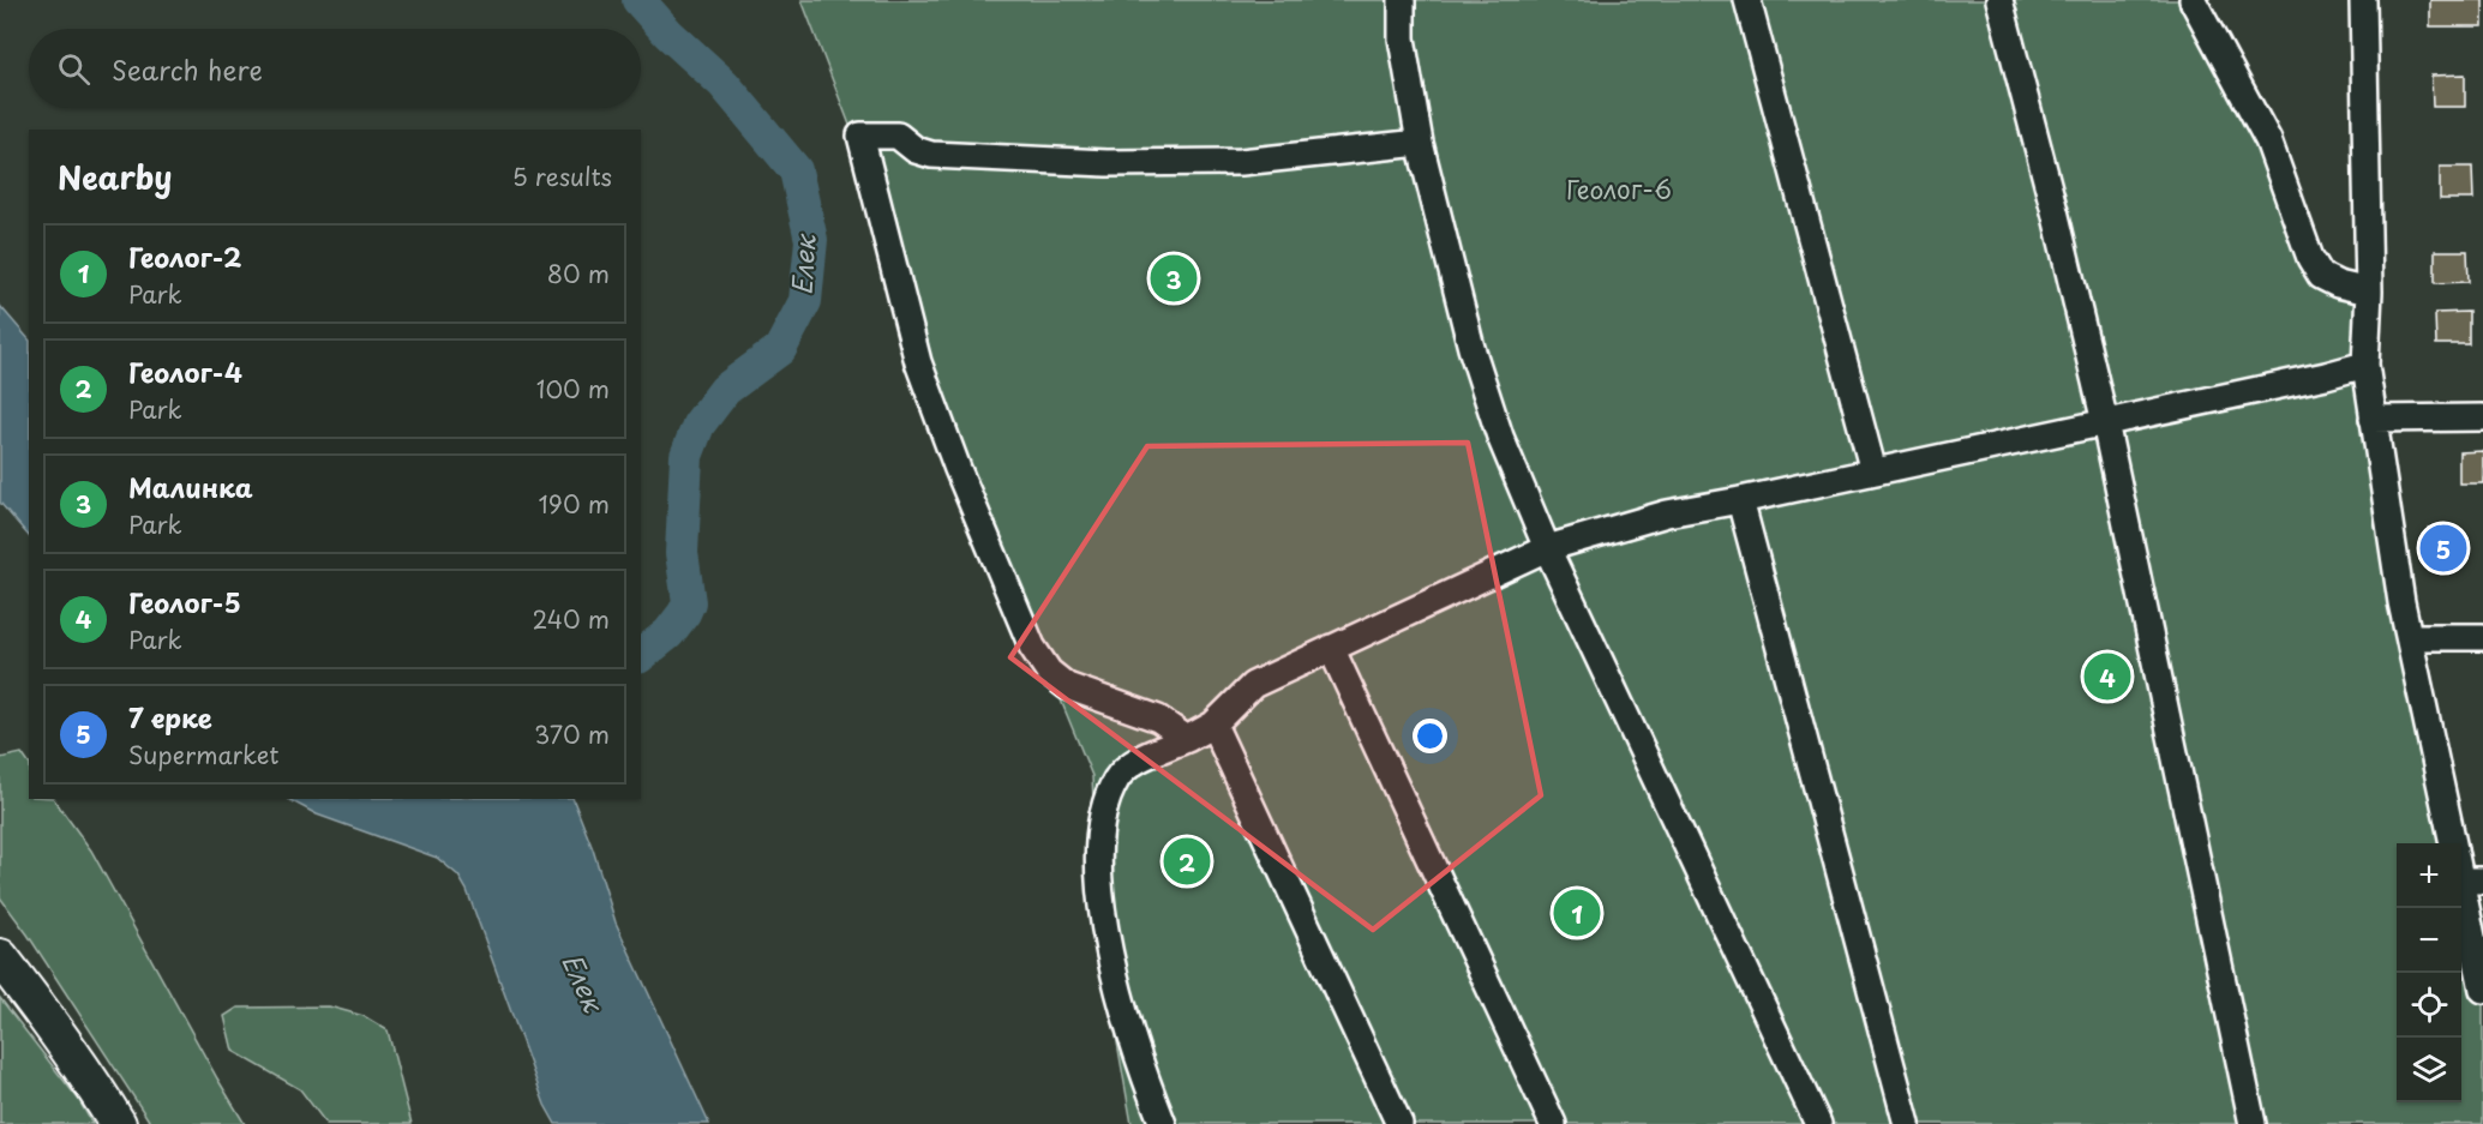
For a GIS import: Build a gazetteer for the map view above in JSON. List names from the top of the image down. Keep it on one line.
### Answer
{"water":["Елек"],"parks":["Геолог-6"],"page":{"search":"Search here","heading":["Nearby","5 results"],"list":[{"mark":"1","name":"Геолог-2","note":"Park","value":"80 m"},{"mark":"2","name":"Геолог-4","note":"Park","value":"100 m"},{"mark":"3","name":"Малинка","note":"Park","value":"190 m"},{"mark":"4","name":"Геолог-5","note":"Park","value":"240 m"},{"mark":"5","name":"7 ерке","note":"Supermarket","value":"370 m"}],"pins":["3","5","4","2","1"],"map_buttons":["+","−"]}}
